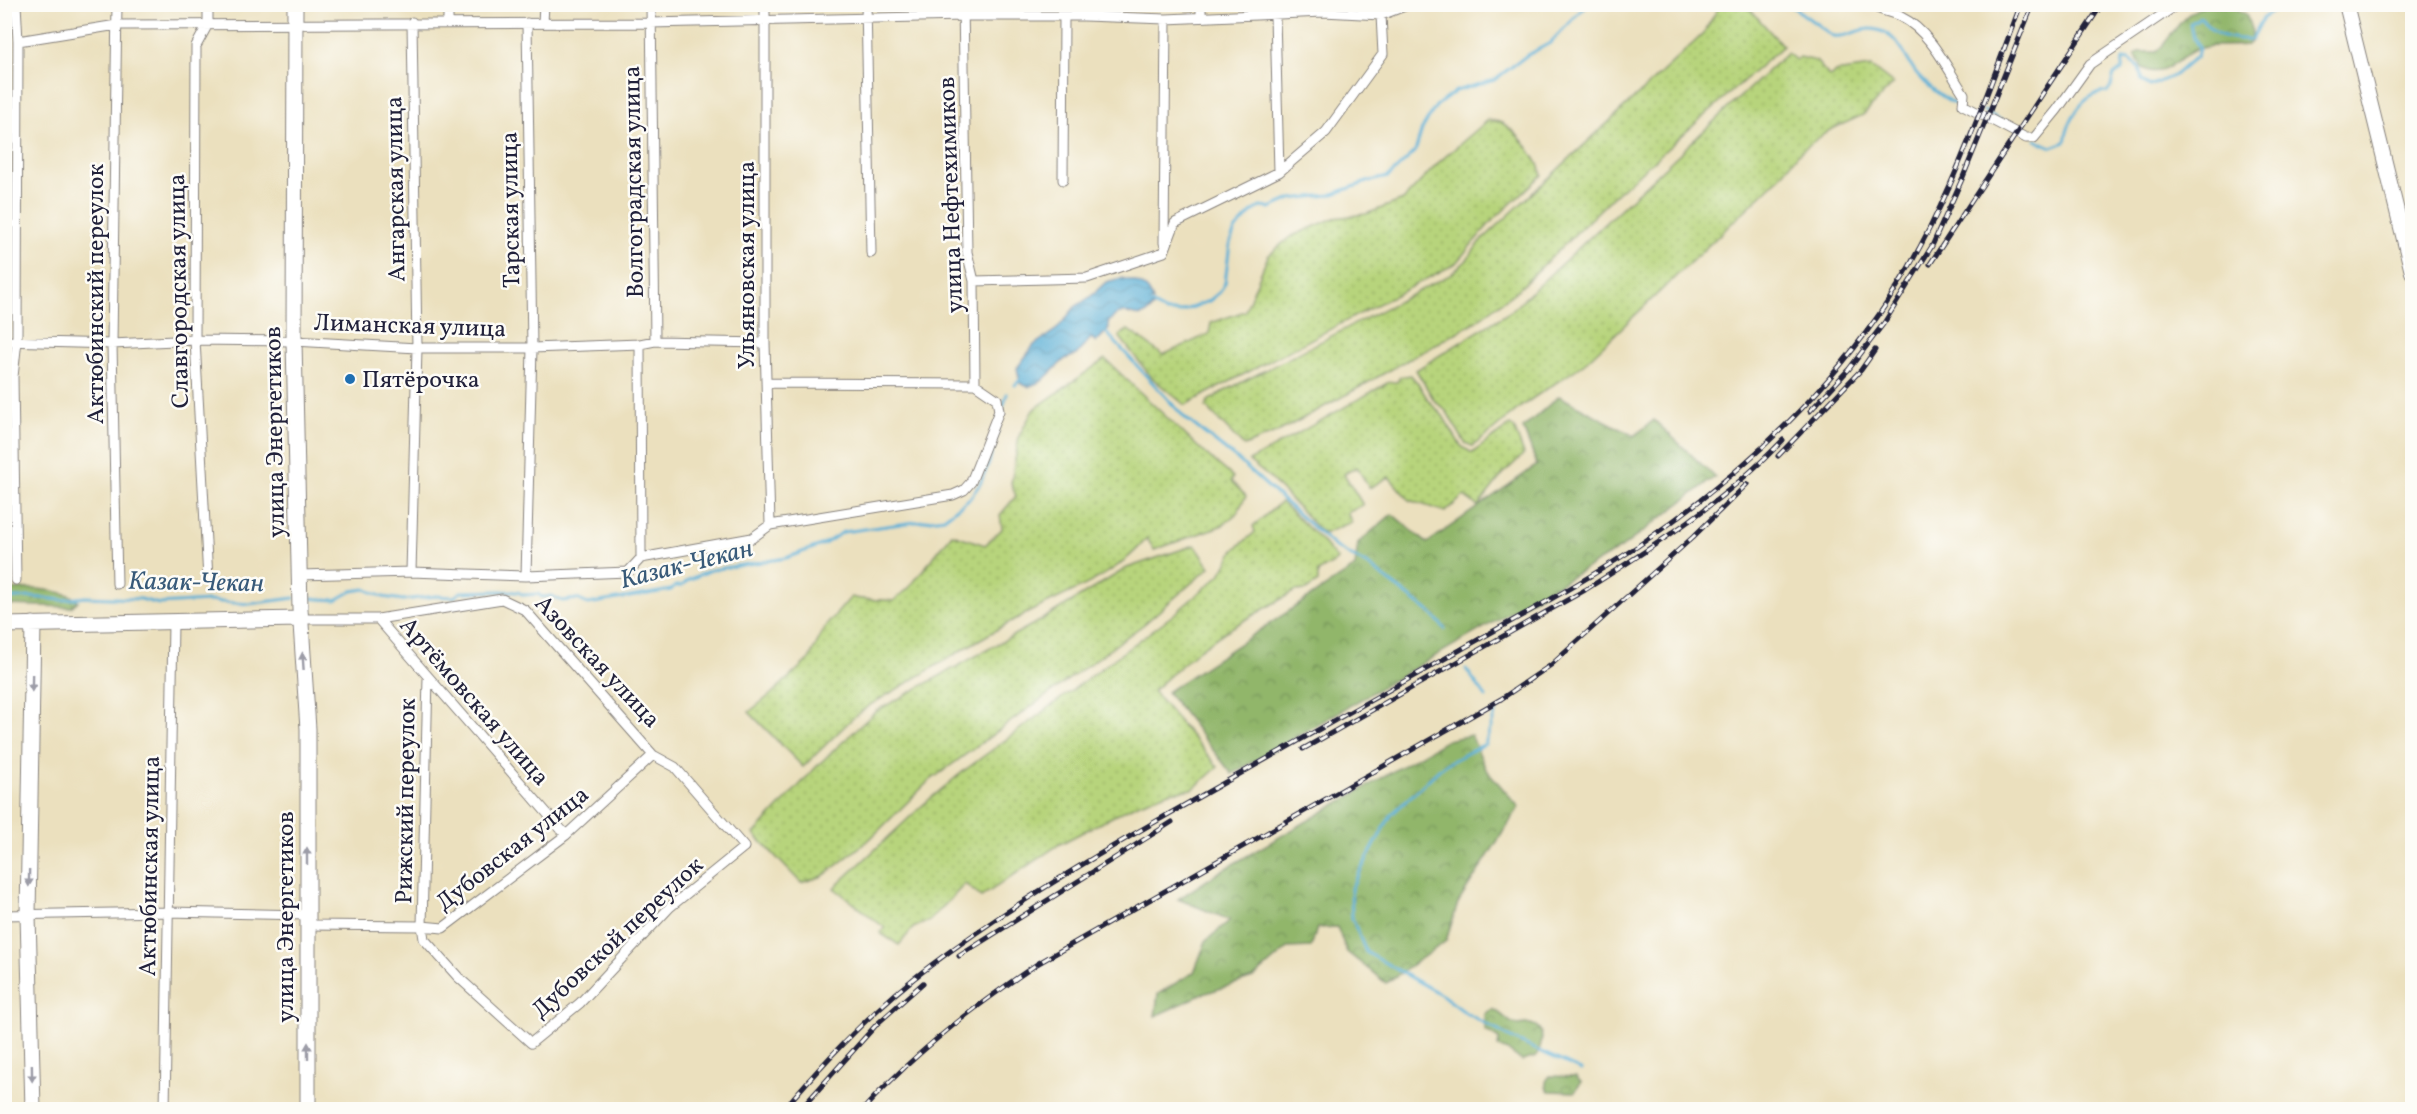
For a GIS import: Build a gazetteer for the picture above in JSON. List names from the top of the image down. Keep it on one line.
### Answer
{"streets":{"main road":["улица Энергетиков","Азовская улица"],"street":["Волгоградская улица","Ангарская улица","улица Нефтехимиков","Тарская улица","Ульяновская улица","Славгородская улица","Актюбинский переулок","Лиманская улица","Артёмовская улица","Рижский переулок","Дубовская улица","Актюбинская улица","Дубовской переулок"]},"crossings":[["Волгоградская улица","Лиманская улица"],["Ангарская улица","Лиманская улица"],["Тарская улица","Лиманская улица"],["Ульяновская улица","Лиманская улица"],["Славгородская улица","Лиманская улица"],["Актюбинский переулок","Лиманская улица"],["Лиманская улица","улица Энергетиков"],["улица Энергетиков","Азовская улица"],["улица Энергетиков","Дубовская улица"],["Азовская улица","Артёмовская улица"],["Азовская улица","Дубовская улица"],["Азовская улица","Актюбинская улица"],["Азовская улица","Дубовской переулок"],["Артёмовская улица","Рижский переулок"],["Артёмовская улица","Дубовская улица"],["Рижский переулок","Дубовская улица"],["Рижский переулок","Дубовской переулок"],["Дубовская улица","Актюбинская улица"],["Дубовская улица","Дубовской переулок"]],"one_way":["улица Энергетиков"],"water":["Казак-Чекан"],"places":["Пятёрочка"]}
